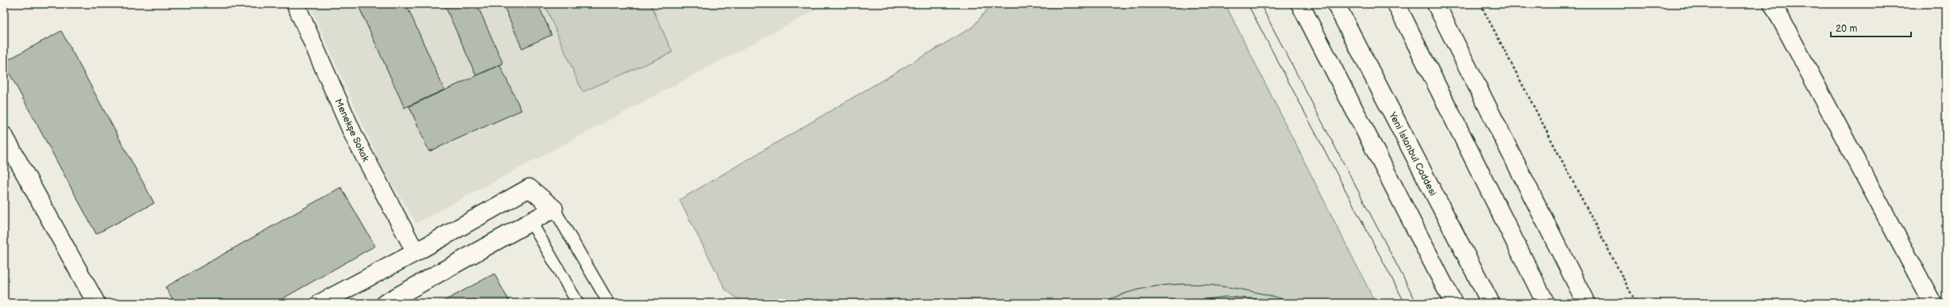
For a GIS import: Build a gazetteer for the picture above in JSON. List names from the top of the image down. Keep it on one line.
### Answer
{"streets":{"main road":["Menekşe Sokak","Yeni İstanbul Caddesi"]},"scale_bar":"20 m"}
